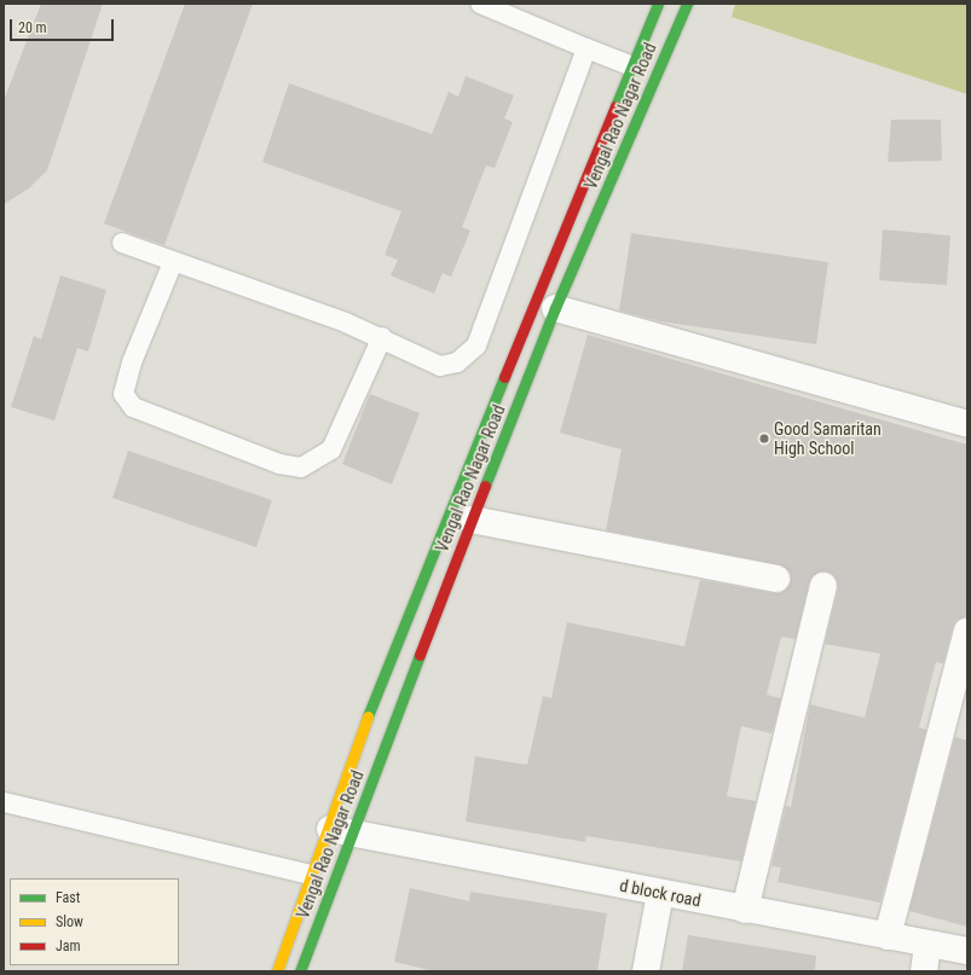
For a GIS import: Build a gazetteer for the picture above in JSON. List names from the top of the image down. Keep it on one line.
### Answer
{"streets":{"main road":["Vengal Rao Nagar Road"],"street":["d block road"]},"crossings":[["Vengal Rao Nagar Road","d block road"]],"places":["Good Samaritan High School"],"legend":["Fast","Slow","Jam"],"scale_bar":"20 m"}
